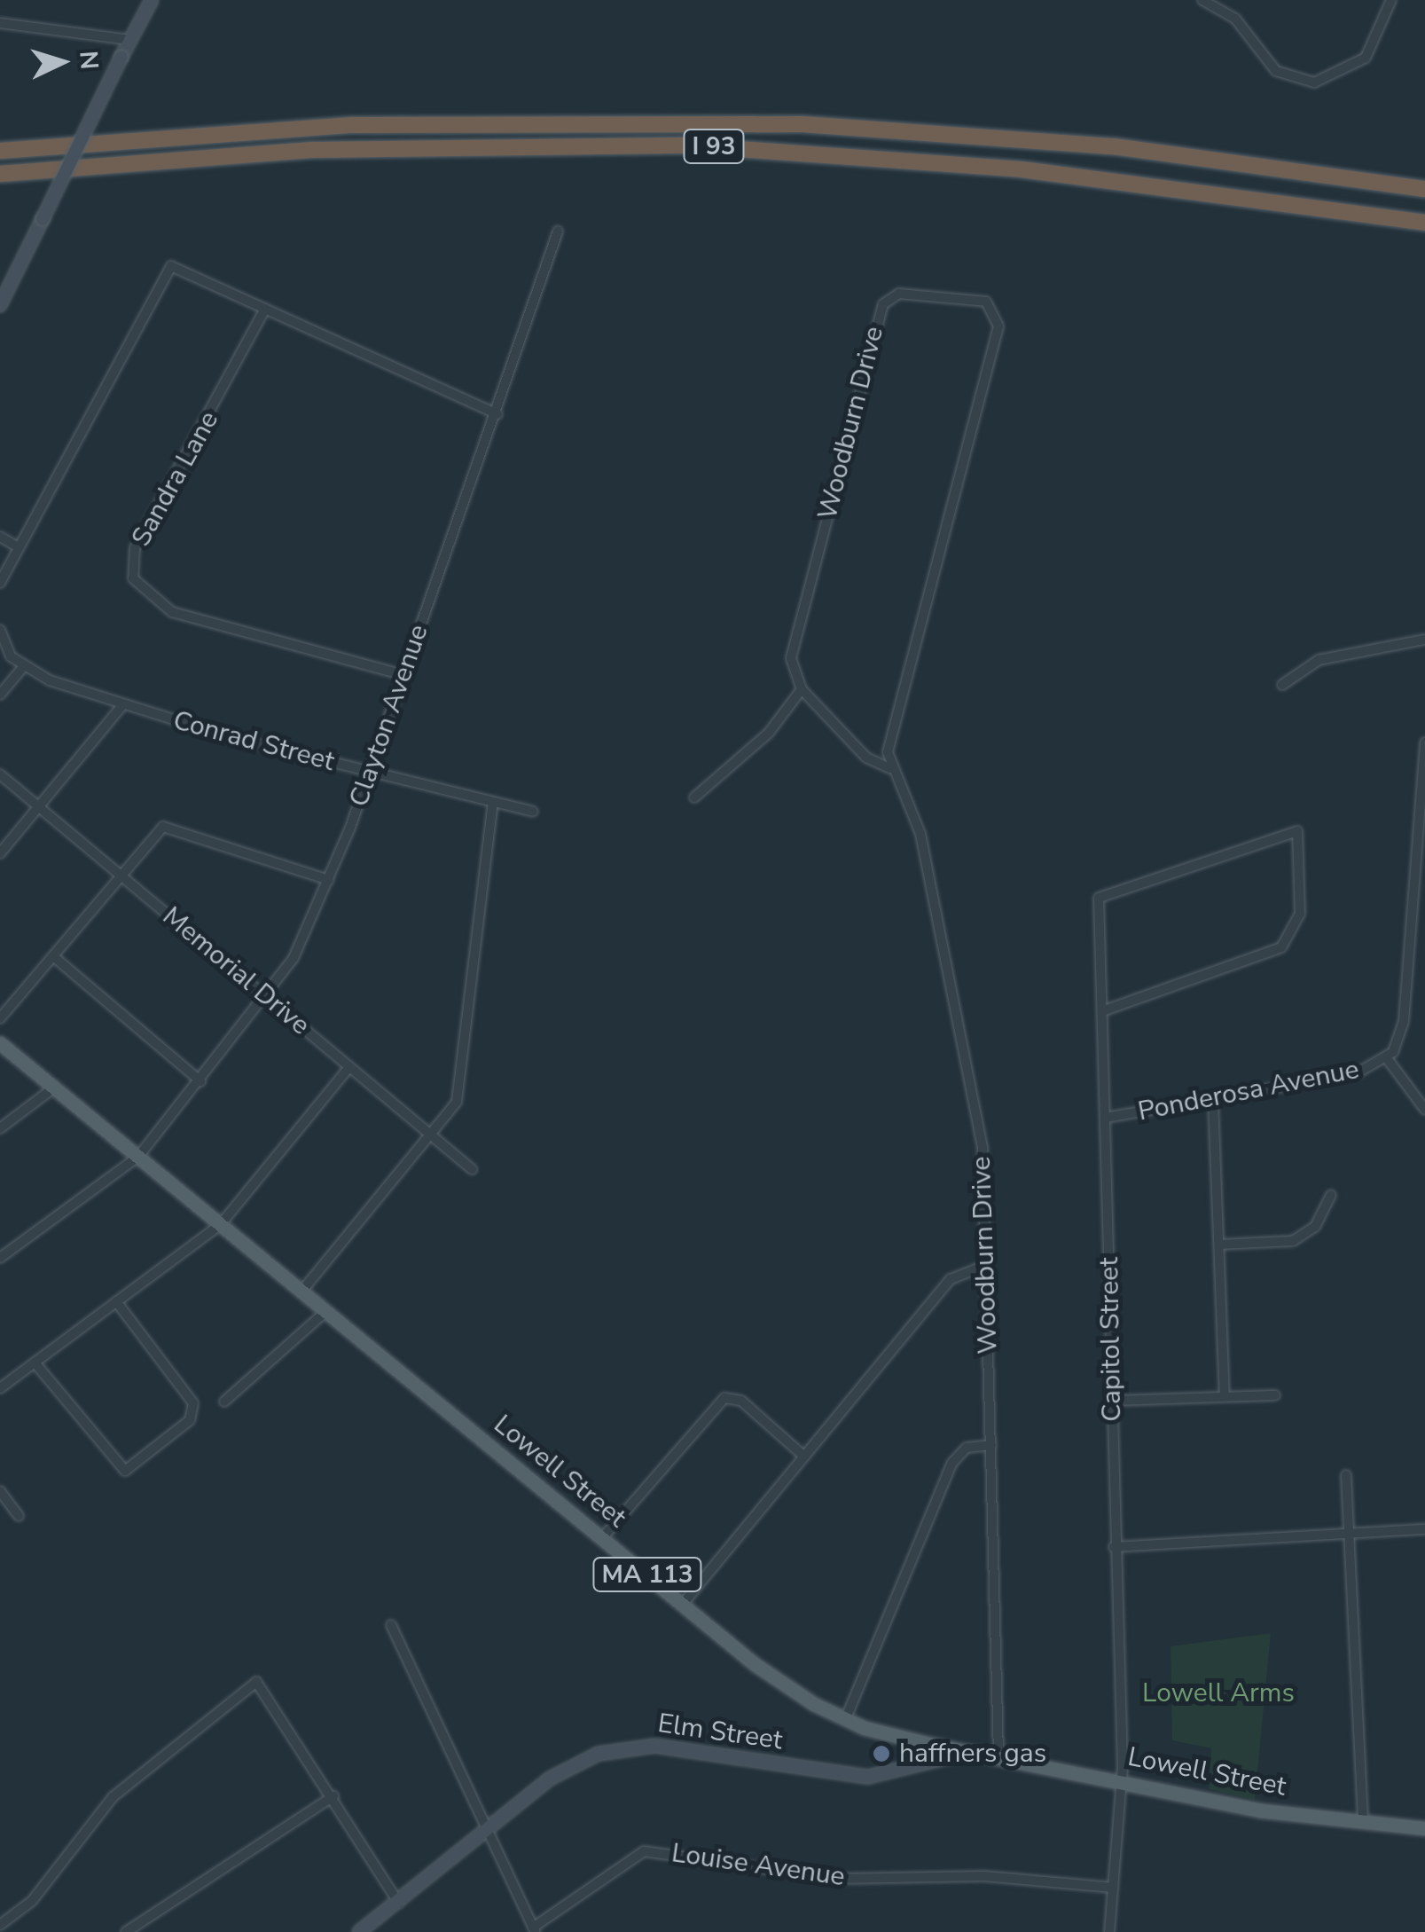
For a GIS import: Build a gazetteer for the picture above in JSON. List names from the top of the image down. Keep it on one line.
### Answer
{"streets":{"highway":["I 93"],"main road":["Lowell Street","MA 113"],"street":["Woodburn Drive","Sandra Lane","Clayton Avenue","Conrad Street","Memorial Drive","Ponderosa Avenue","Capitol Street","Elm Street","Louise Avenue"]},"crossings":[["Woodburn Drive","Lowell Street"],["Sandra Lane","Clayton Avenue"],["Clayton Avenue","Conrad Street"],["Clayton Avenue","Memorial Drive"],["Clayton Avenue","Lowell Street"],["Ponderosa Avenue","Capitol Street"],["Capitol Street","Lowell Street"],["Capitol Street","Louise Avenue"],["Lowell Street","Elm Street"]],"parks":["Lowell Arms"],"places":["haffners gas"],"north":"right"}
